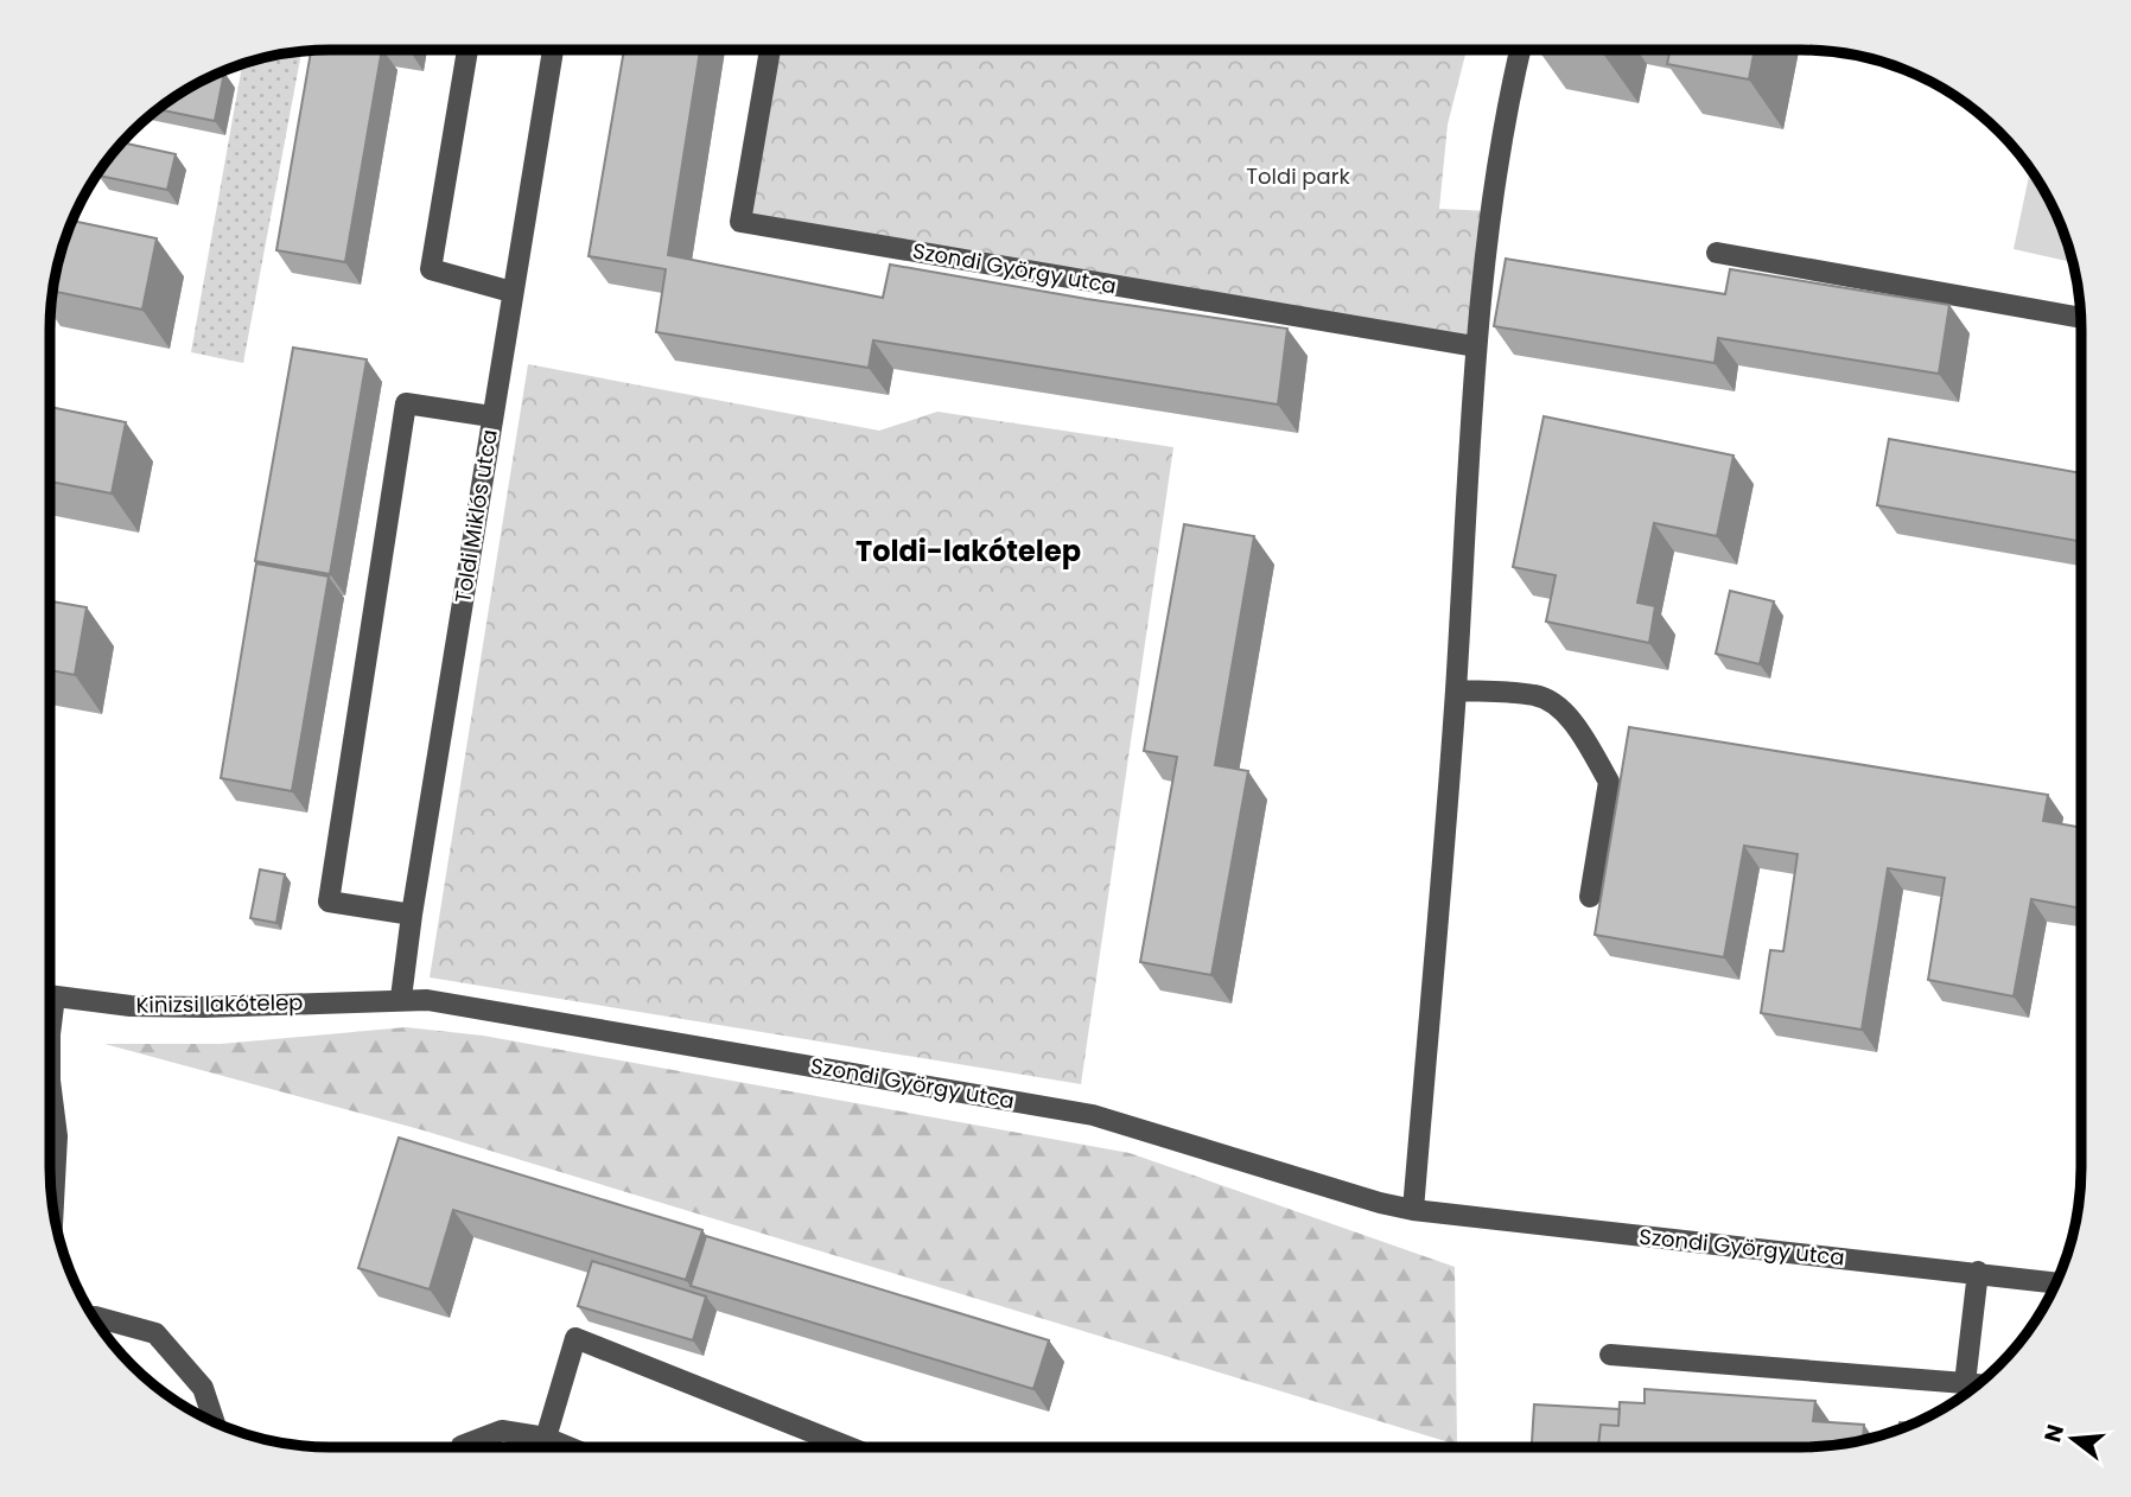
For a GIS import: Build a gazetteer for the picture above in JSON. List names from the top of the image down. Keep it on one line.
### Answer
{"streets":{"street":["Szondi György utca","Toldi Miklós utca","Kinizsi lakótelep"]},"crossings":[["Szondi György utca","Toldi Miklós utca"],["Szondi György utca","Kinizsi lakótelep"],["Toldi Miklós utca","Kinizsi lakótelep"]],"districts":["Toldi-lakótelep"],"parks":["Toldi park"],"north":"left"}
